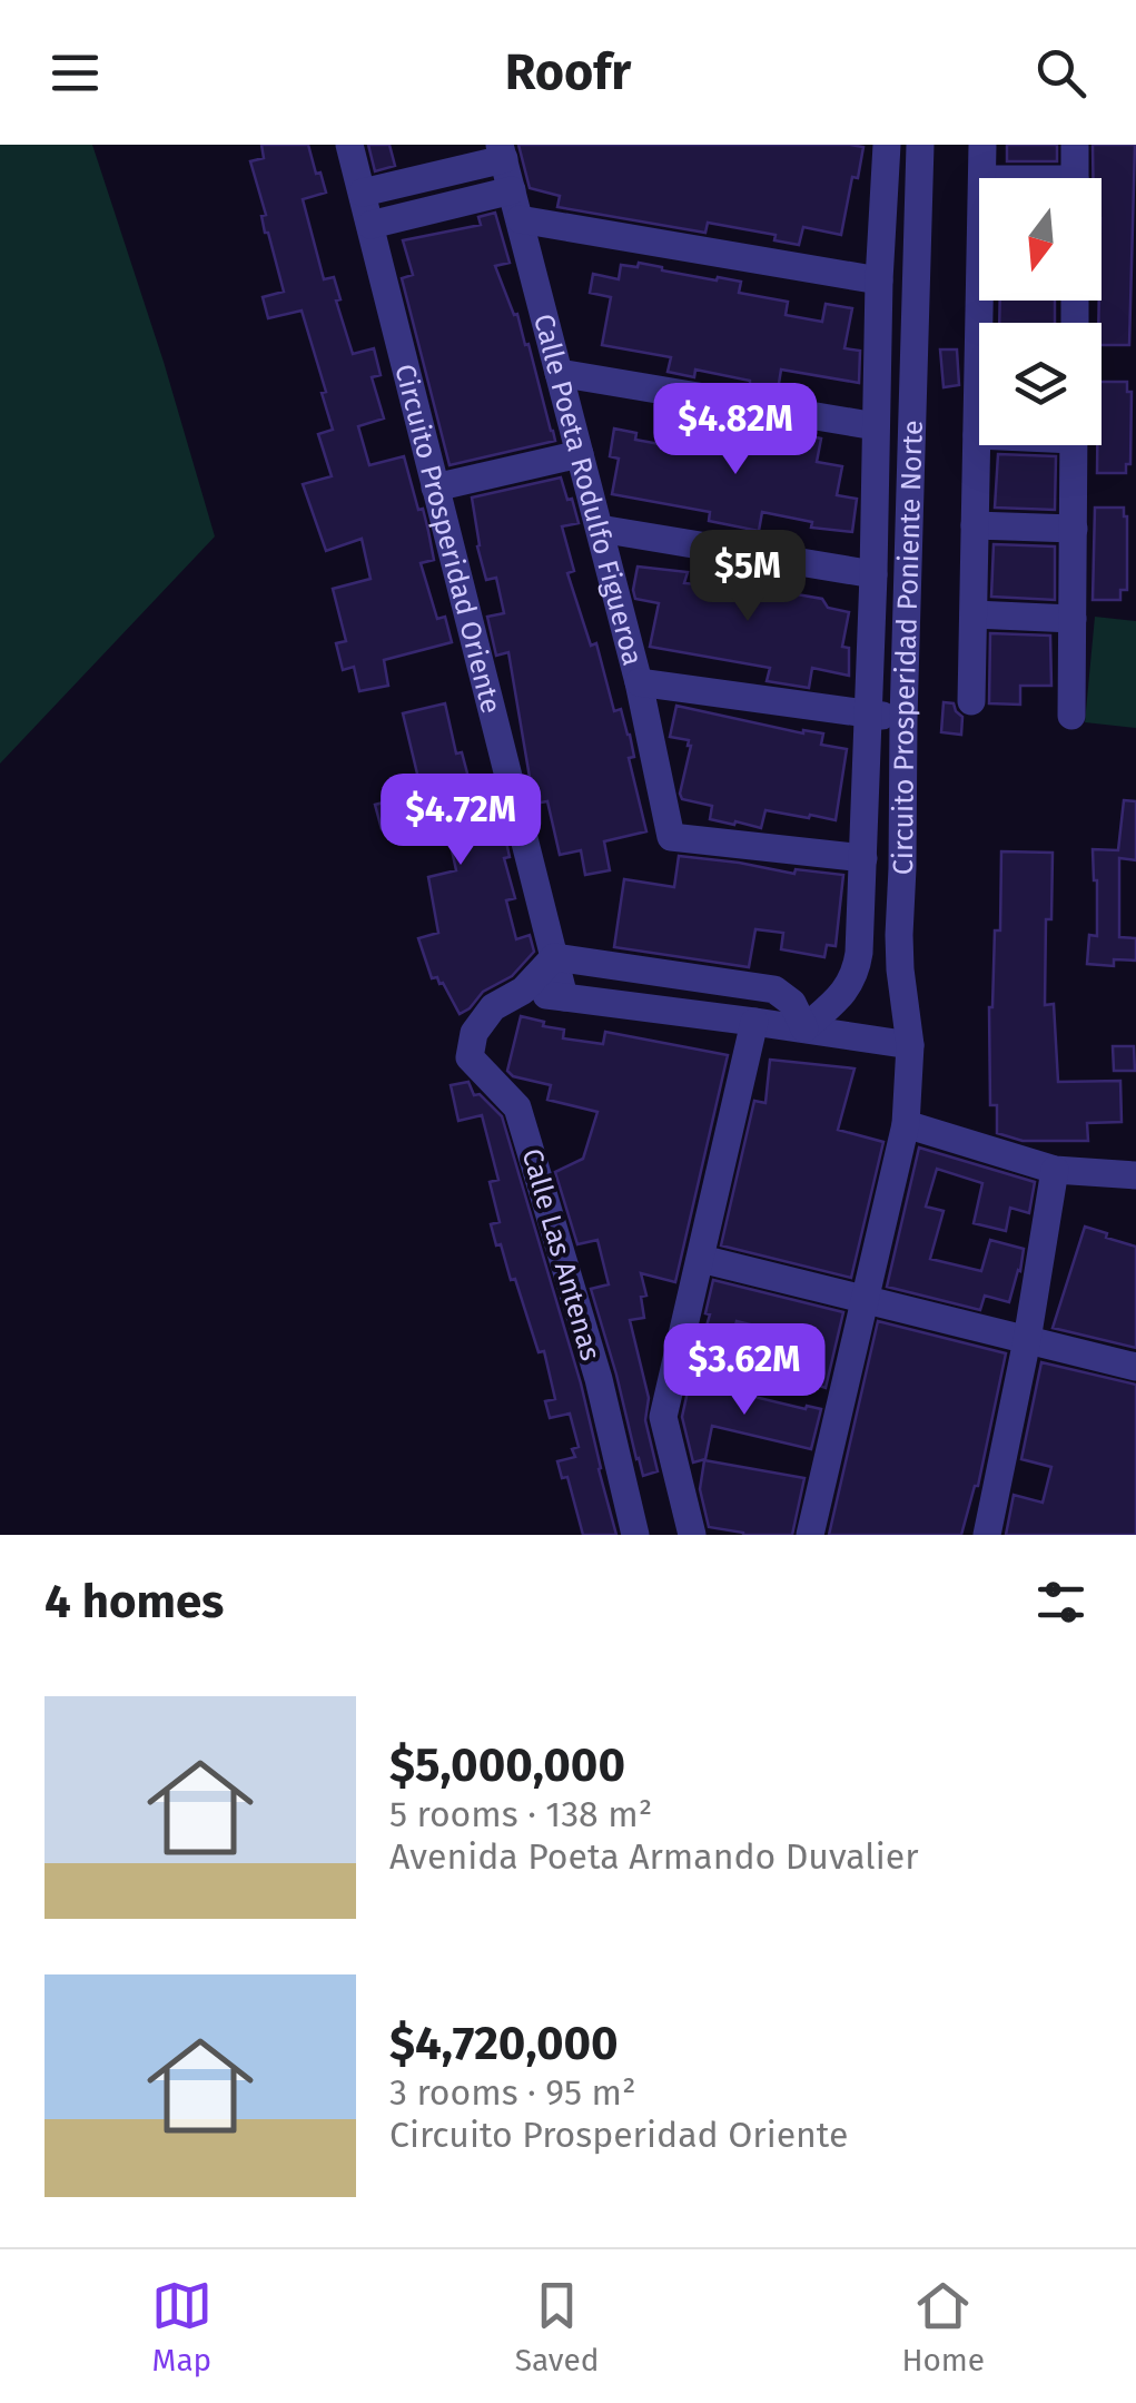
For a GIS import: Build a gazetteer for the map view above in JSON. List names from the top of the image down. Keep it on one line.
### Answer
{"streets":{"street":["Calle Poeta Rodulfo Figueroa","Circuito Prosperidad Oriente","Circuito Prosperidad Poniente Norte","Calle Las Antenas"]},"crossings":[["Calle Poeta Rodulfo Figueroa","Circuito Prosperidad Poniente Norte"]],"north":"bottom","page":{"header":"Roofr","price":["$4.82M","$5M","$4.72M","$3.62M"],"heading":"4 homes","list":[{"name":"$5,000,000","note":"5 rooms · 138 m² · Avenida Poeta Armando Duvalier"},{"name":"$4,720,000","note":"3 rooms · 95 m² · Circuito Prosperidad Oriente"}],"tabs":["Map","Saved","Home"]}}
